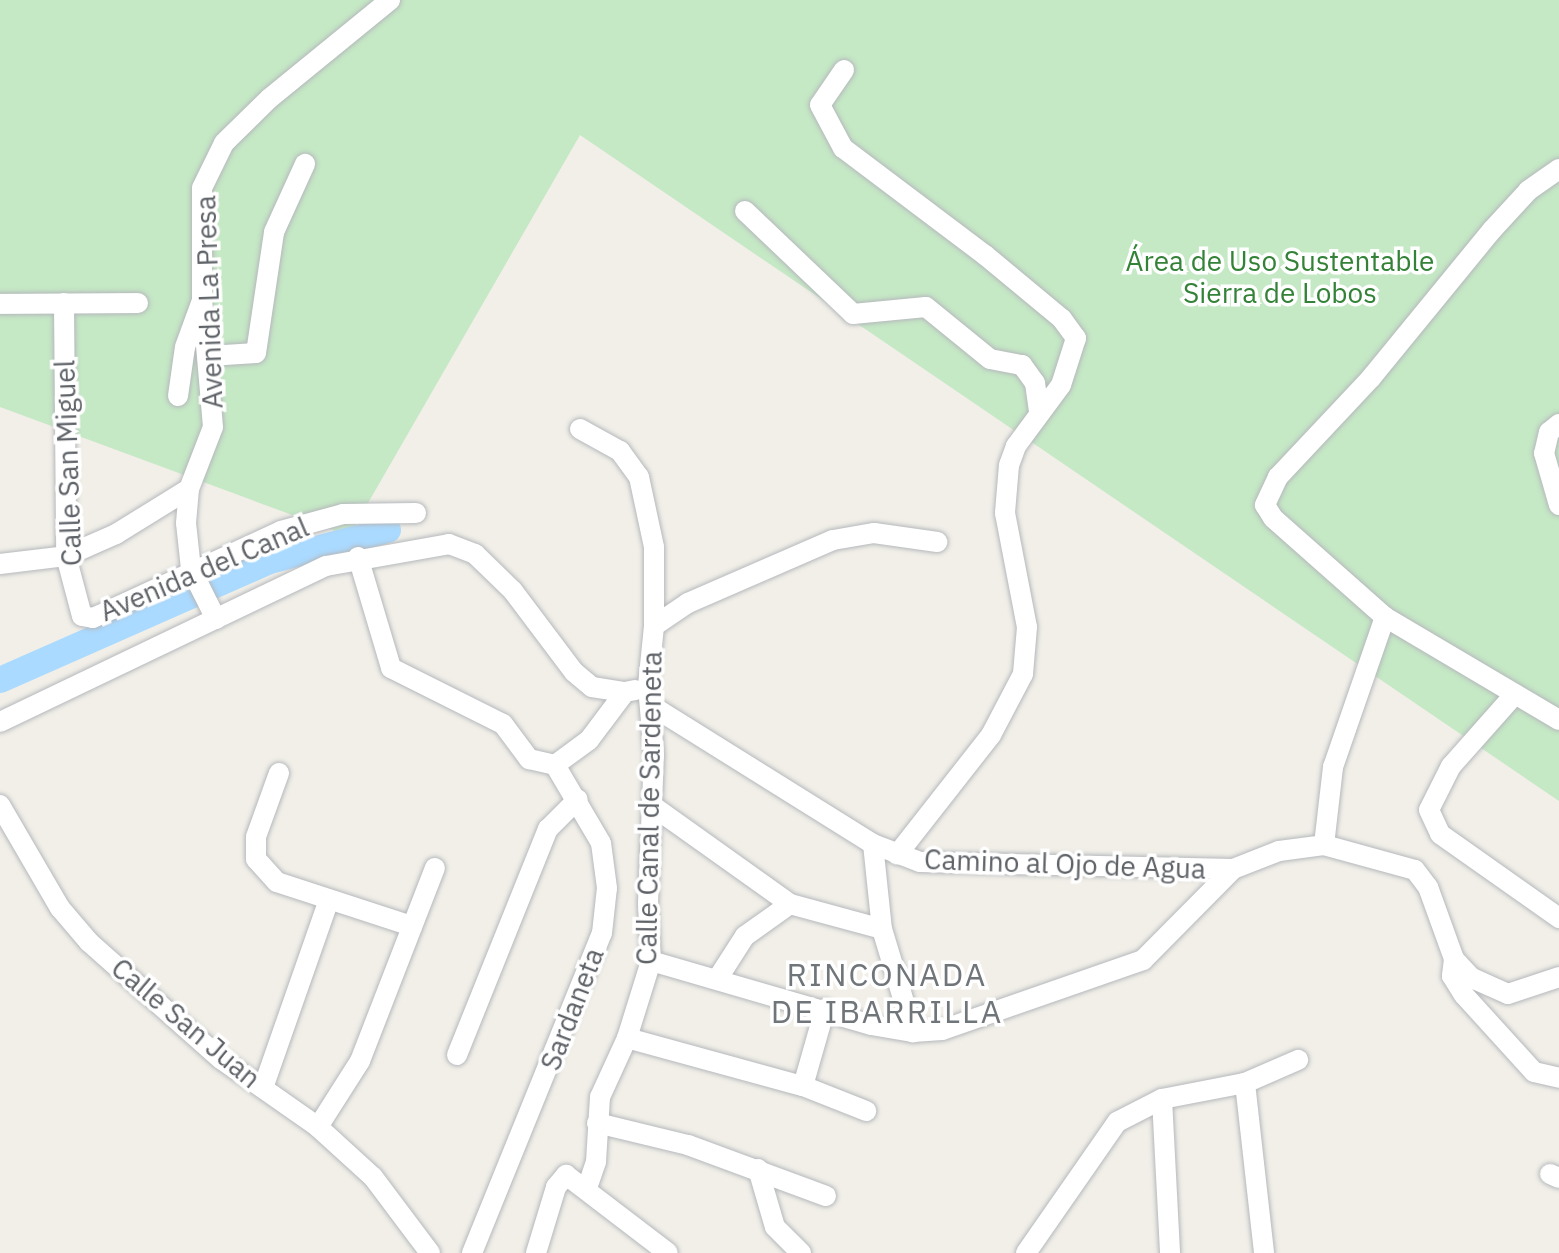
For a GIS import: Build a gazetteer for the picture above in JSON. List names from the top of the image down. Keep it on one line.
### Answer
{"streets":{"street":["Avenida La Presa","Calle San Miguel","Avenida del Canal","Calle Canal de Sardeneta","Camino al Ojo de Agua","Sardaneta","Calle San Juan"]},"crossings":[["Avenida La Presa","Avenida del Canal"],["Calle San Miguel","Avenida del Canal"],["Calle Canal de Sardeneta","Camino al Ojo de Agua"]],"districts":["RINCONADA DE IBARRILLA"],"parks":["Área de Uso Sustentable Sierra de Lobos"]}
